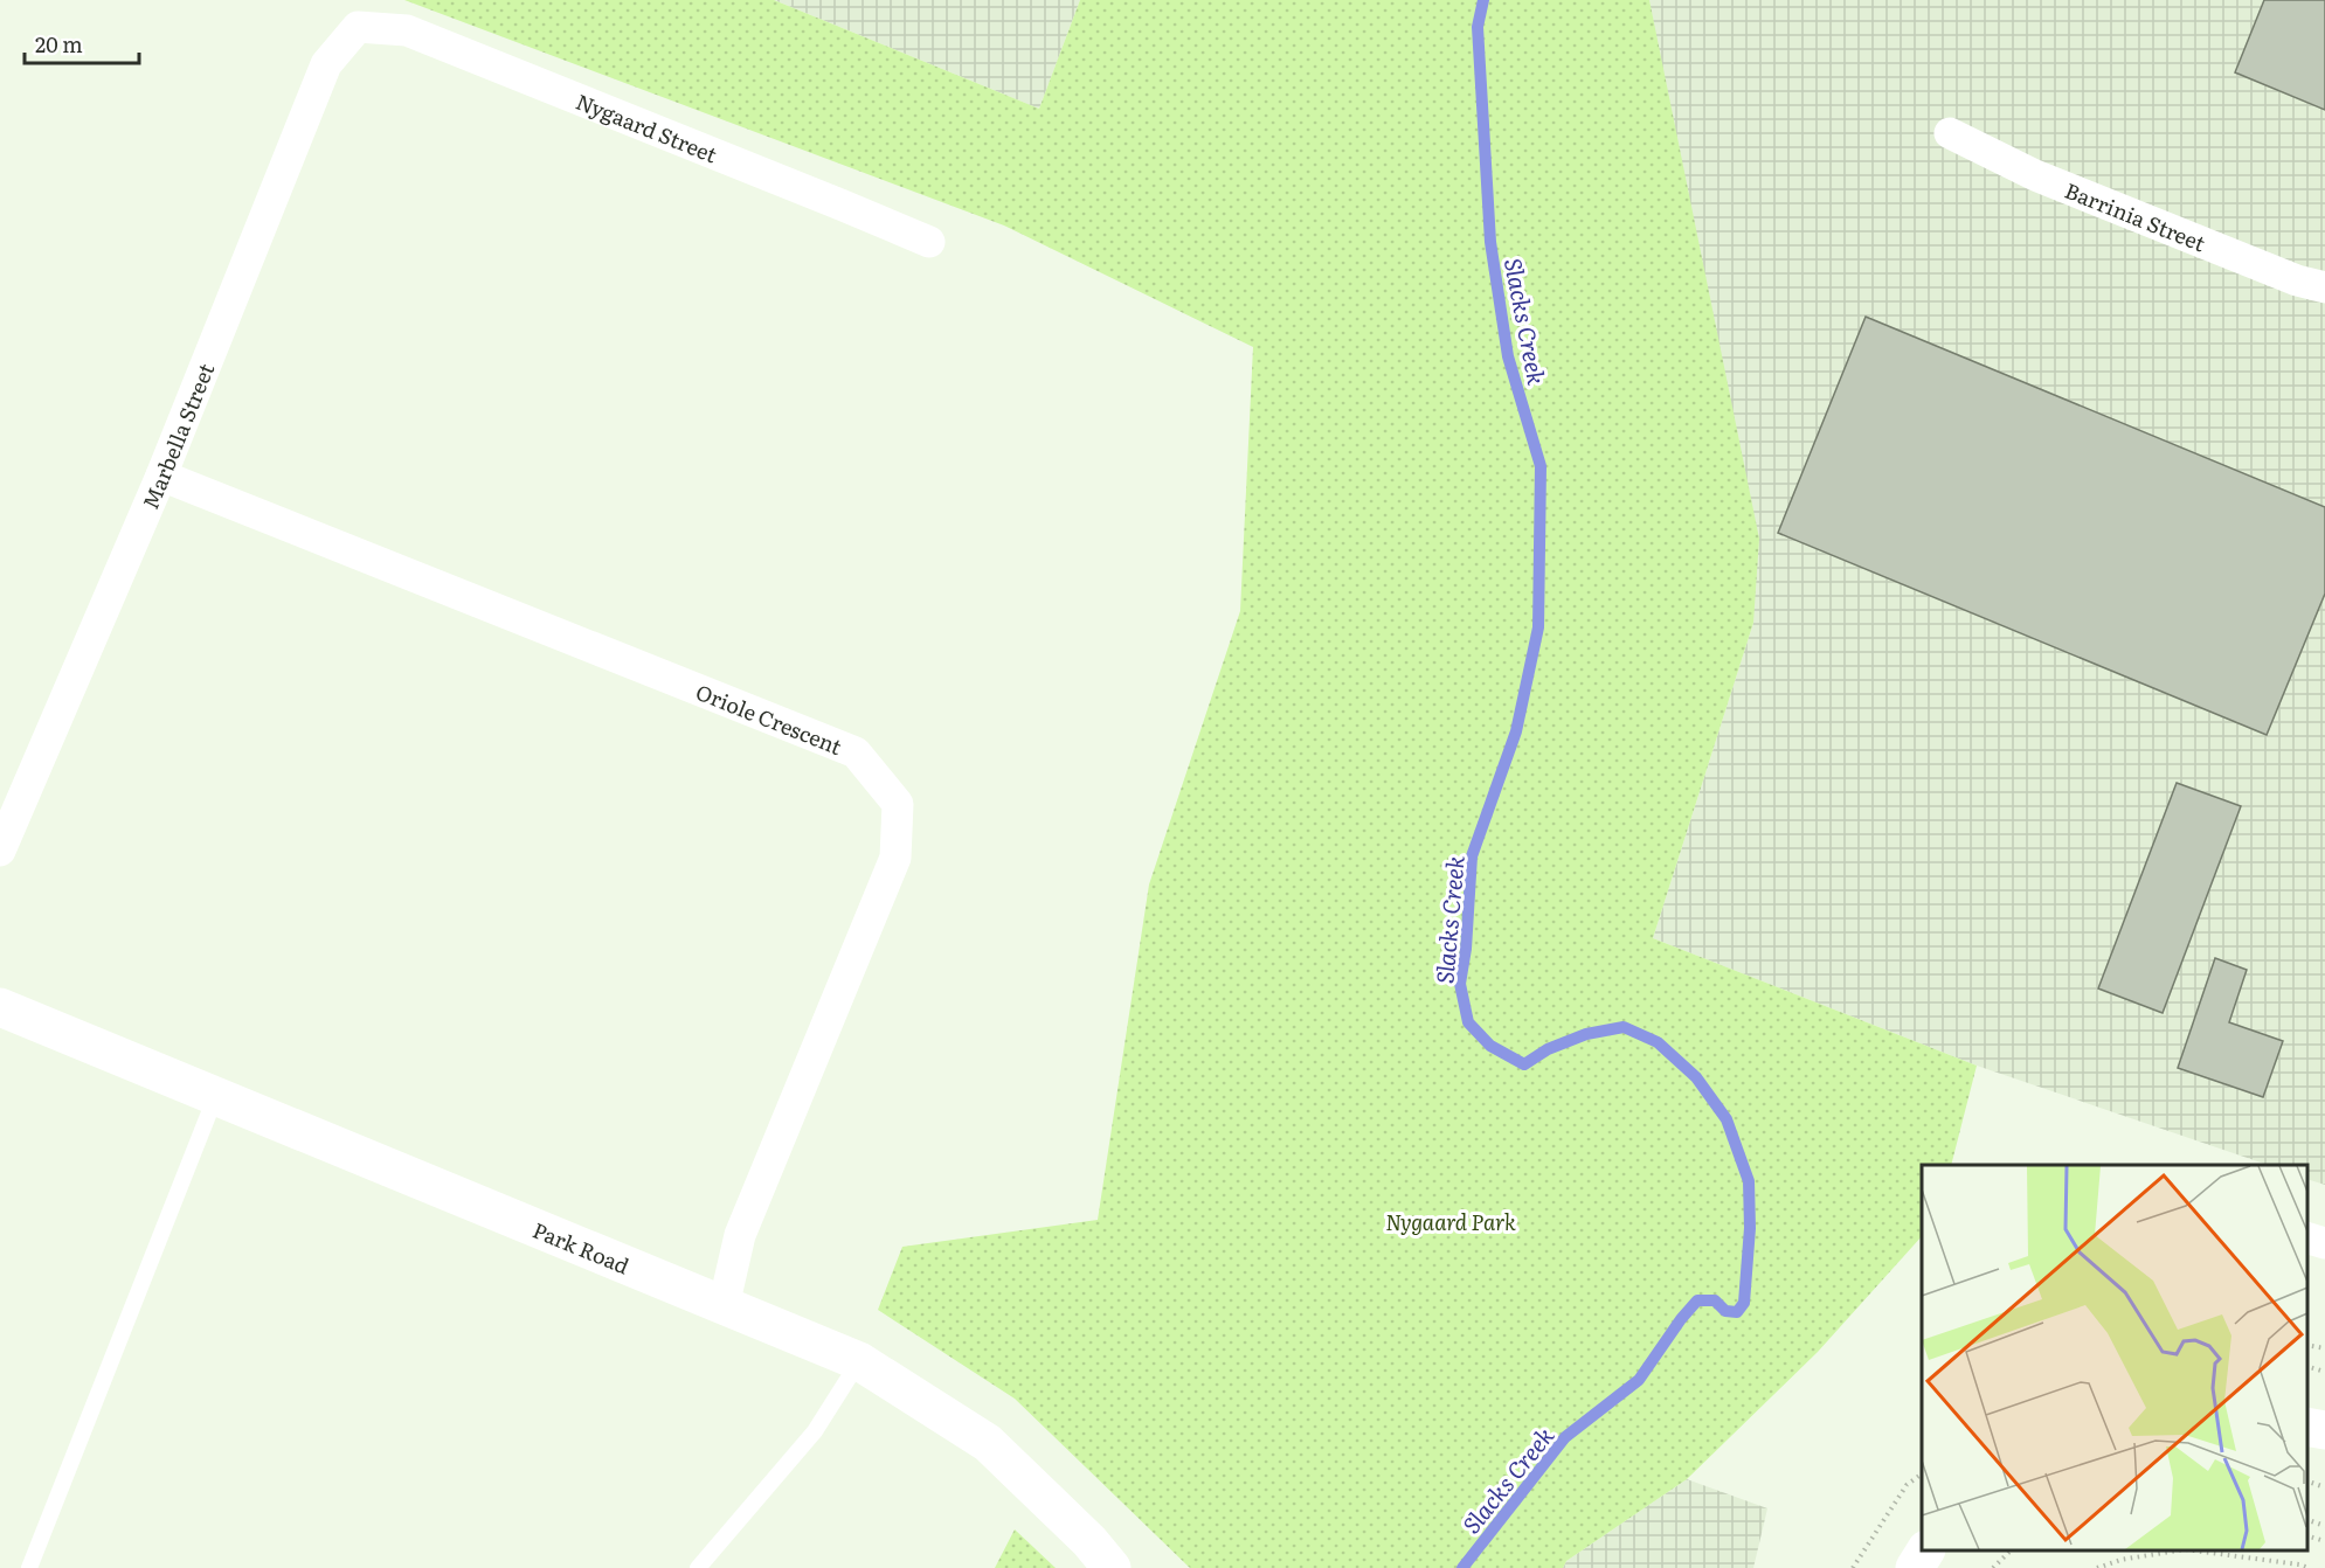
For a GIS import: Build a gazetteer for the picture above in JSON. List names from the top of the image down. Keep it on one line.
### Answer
{"streets":{"street":["Nygaard Street","Barrinia Street","Marbella Street","Oriole Crescent","Park Road"]},"crossings":[["Nygaard Street","Marbella Street"],["Marbella Street","Oriole Crescent"],["Oriole Crescent","Park Road"]],"water":["Slacks Creek"],"parks":["Nygaard Park"],"scale_bar":"20 m"}
